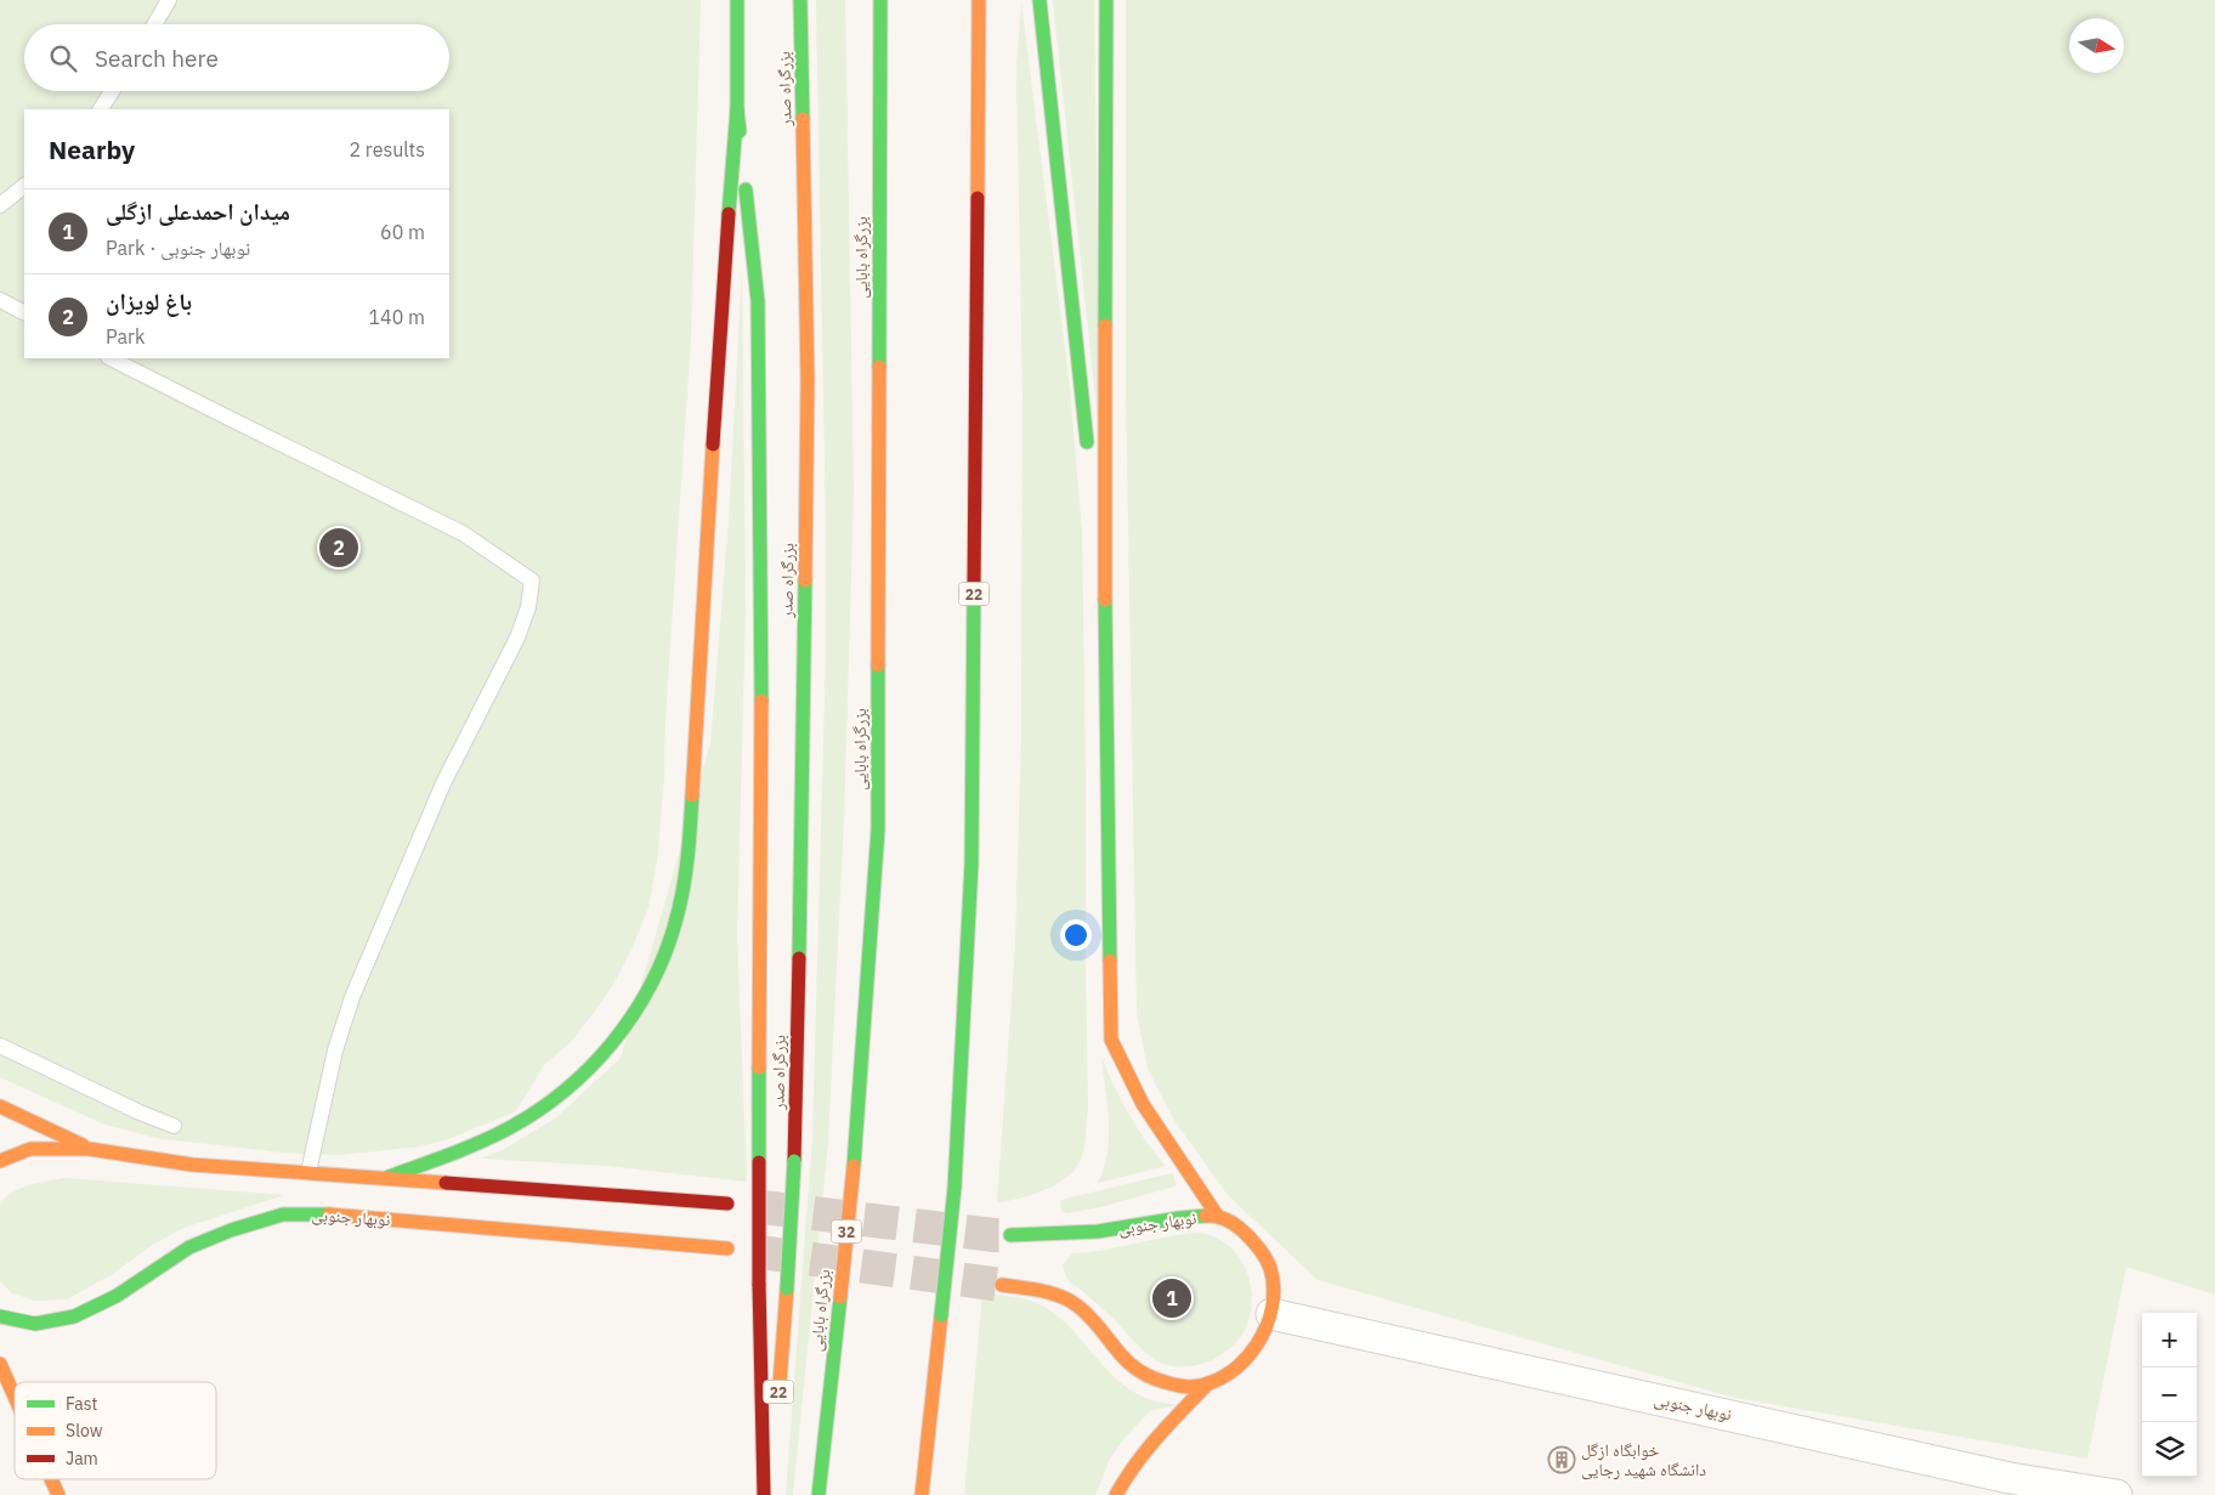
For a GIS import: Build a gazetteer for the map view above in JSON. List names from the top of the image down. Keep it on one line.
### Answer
{"streets":{"main road":["بزرگراه صدر","بزرگراه بابایی","22","نوبهار جنوبی","32"]},"crossings":[["بزرگراه صدر","بزرگراه بابایی"]],"places":{"building":["خوابگاه ازگل دانشگاه شهید رجایی"]},"legend":["Fast","Slow","Jam"],"north":"right","page":{"search":"Search here","heading":["Nearby","2 results"],"list":[{"mark":"1","name":"میدان احمدعلی ازگلی","note":"Park · نوبهار جنوبی","value":"60 m"},{"mark":"2","name":"باغ لویزان","note":"Park","value":"140 m"}],"pins":["2","1"],"map_buttons":["+","−"]}}
